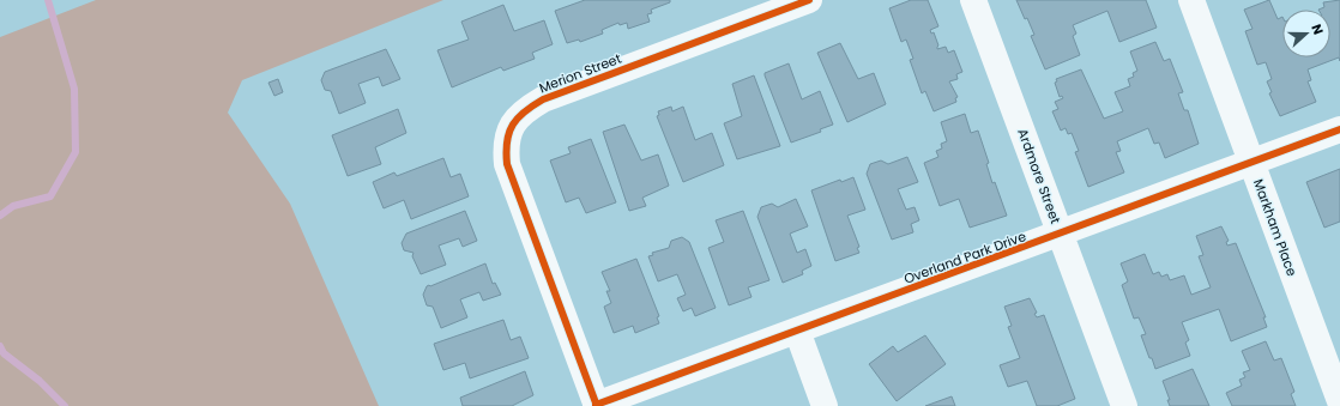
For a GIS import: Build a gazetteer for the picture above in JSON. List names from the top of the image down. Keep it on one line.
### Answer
{"streets":{"street":["Merion Street","Ardmore Street","Markham Place","Overland Park Drive"]},"crossings":[["Merion Street","Overland Park Drive"],["Ardmore Street","Overland Park Drive"],["Markham Place","Overland Park Drive"]],"north":"right"}
